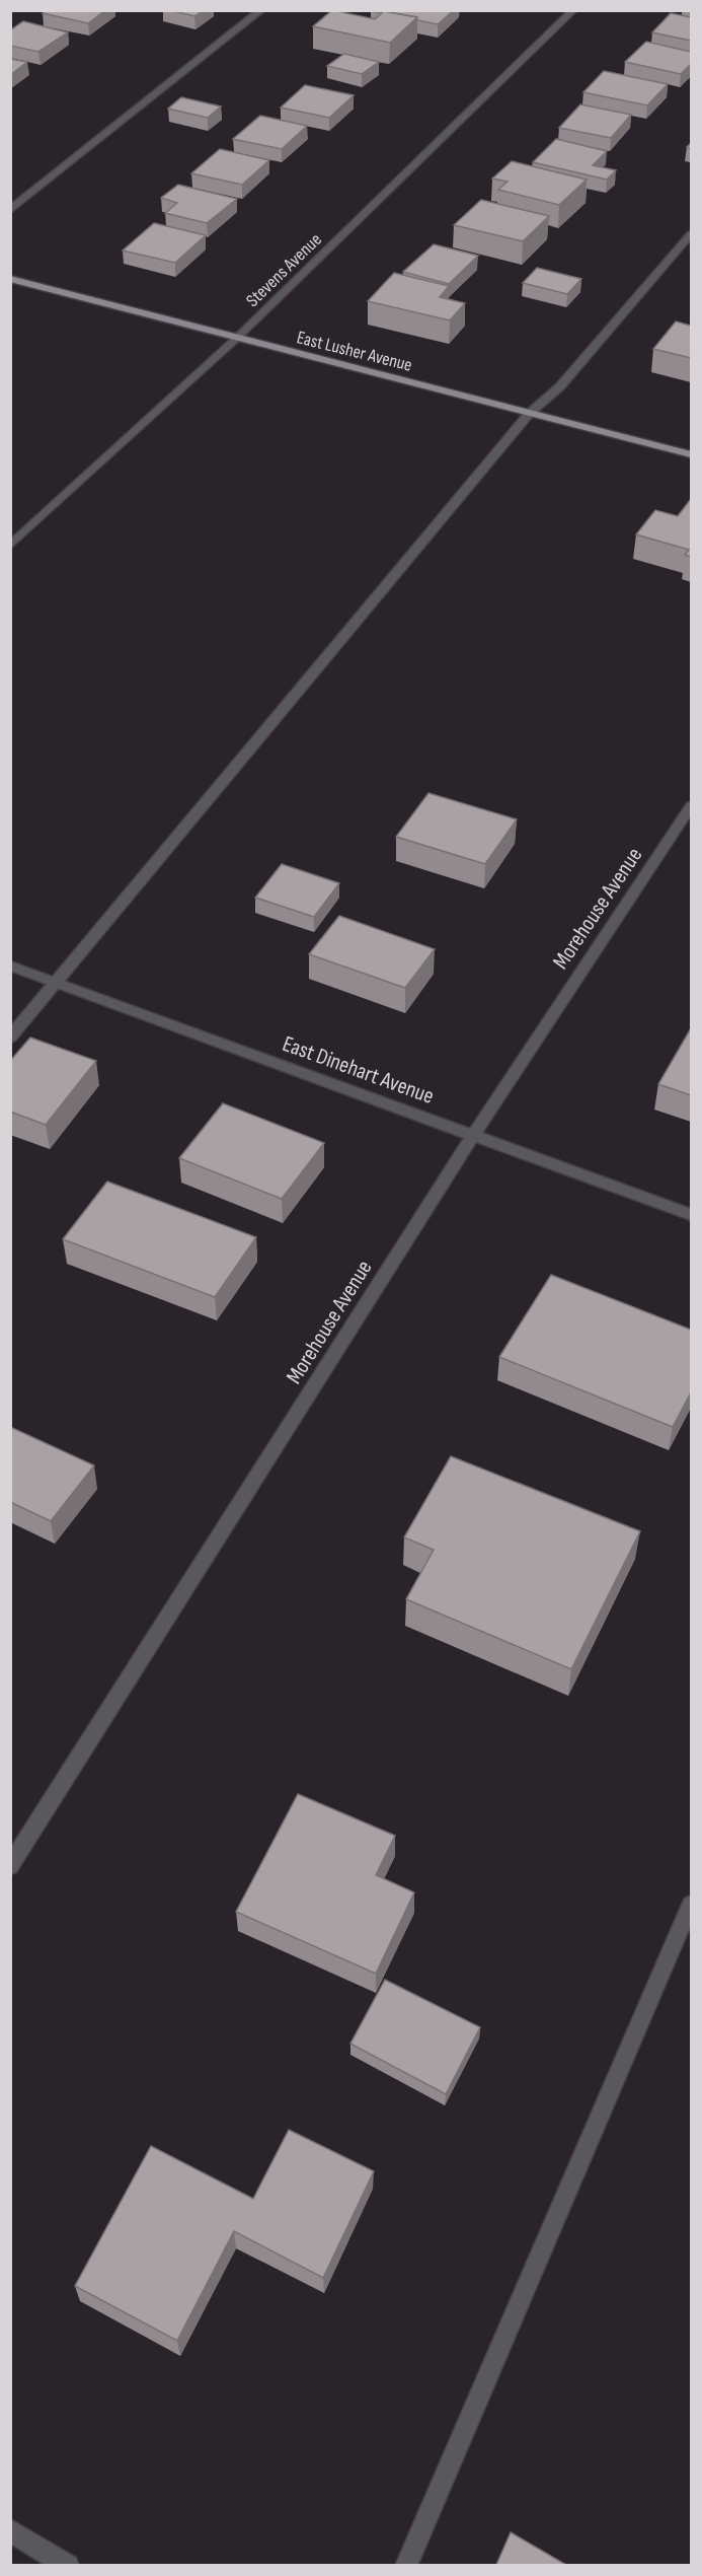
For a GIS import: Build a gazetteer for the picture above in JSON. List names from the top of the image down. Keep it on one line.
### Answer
{"streets":{"main road":["East Lusher Avenue"],"street":["Stevens Avenue","Morehouse Avenue","East Dinehart Avenue"]},"crossings":[["Stevens Avenue","East Lusher Avenue"],["Morehouse Avenue","East Dinehart Avenue"]]}
